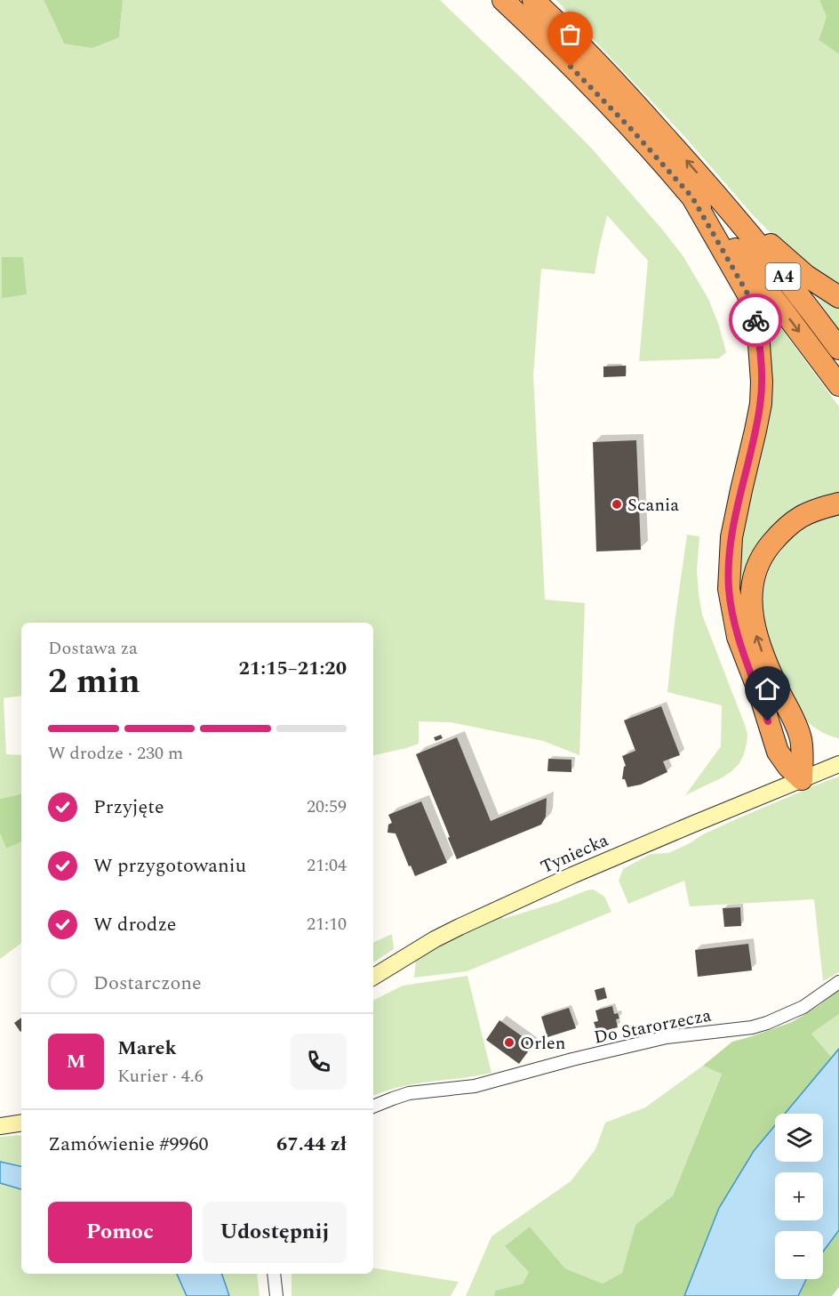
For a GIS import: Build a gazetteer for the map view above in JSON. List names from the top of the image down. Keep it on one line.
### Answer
{"streets":{"highway":["A4"],"street":["Tyniecka","Do Starorzecza"]},"places":["Scania","Orlen"],"page":{"heading":["2 min","Dostawa za","21:15–21:20"],"panel":["Marek","Kurier · 4.6","Zamówienie #9960","67.44 zł"],"bar":"W drodze · 230 m","list":[["Przyjęte","20:59"],["W przygotowaniu","21:04"],["W drodze","21:10"],"Dostarczone"],"round":"M","map_buttons":["+","−"],"buttons":["Pomoc","Udostępnij"]}}
